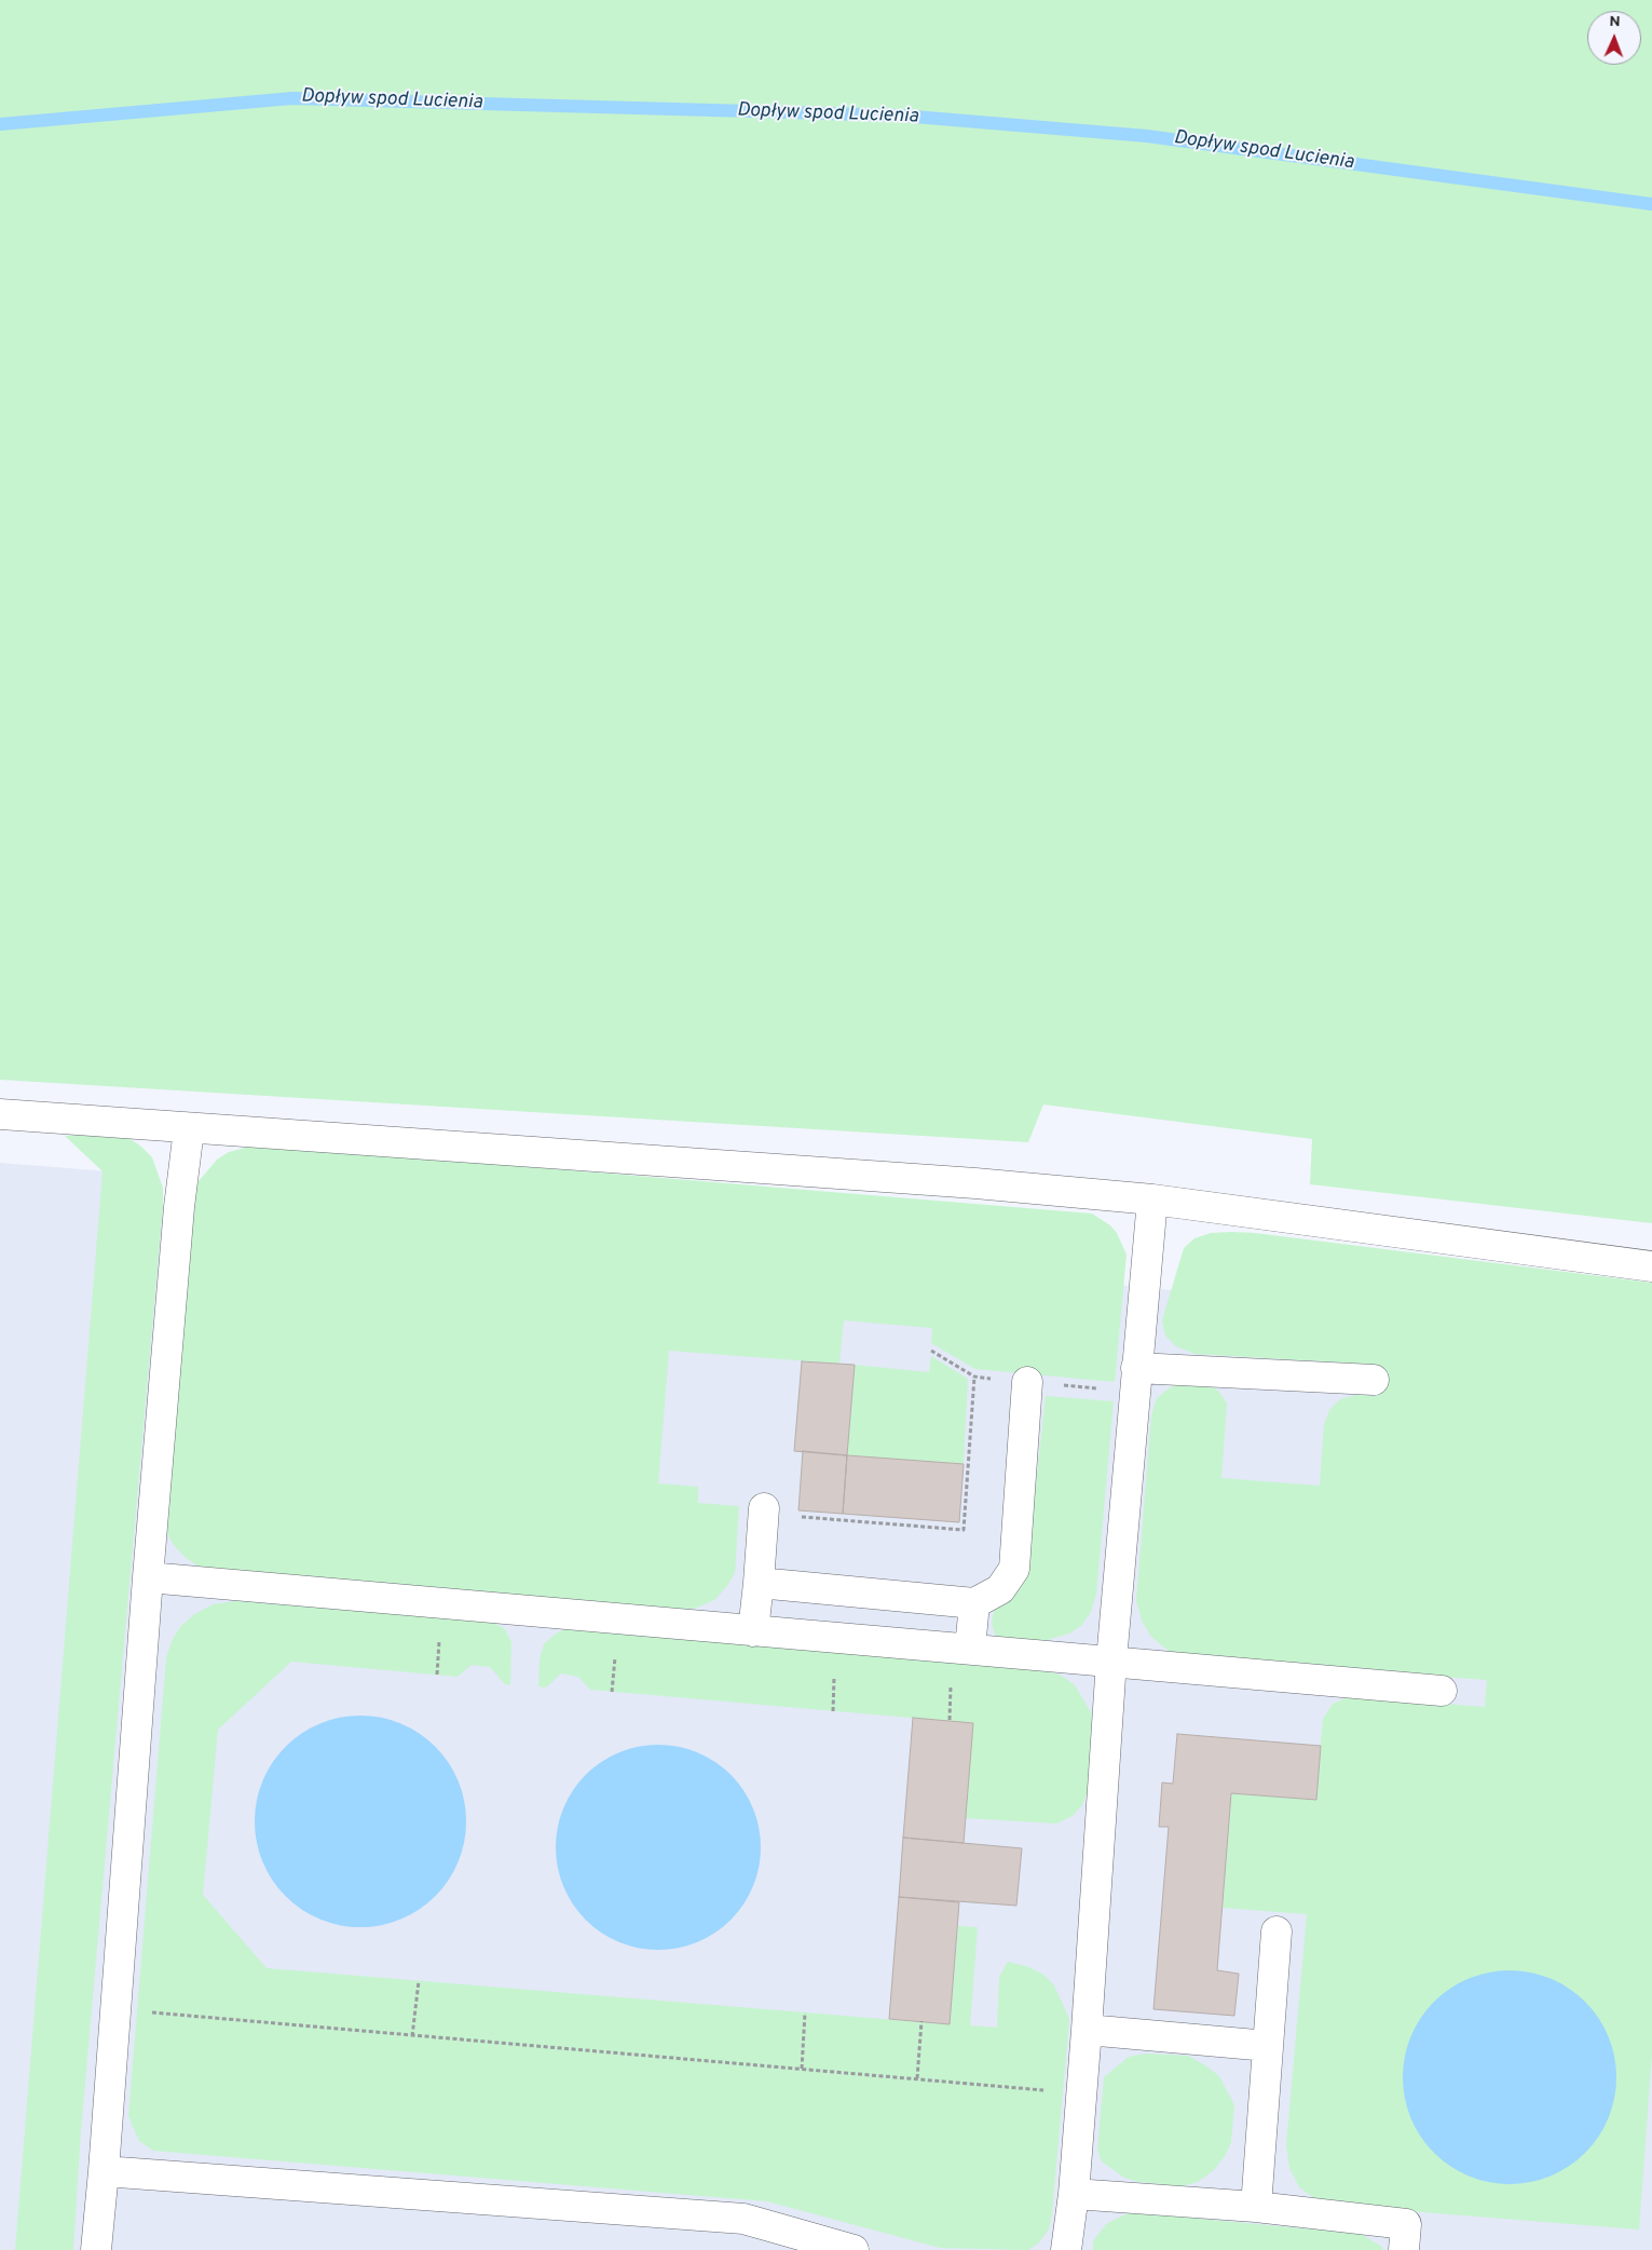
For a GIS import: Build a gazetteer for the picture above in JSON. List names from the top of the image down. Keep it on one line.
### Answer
{"water":["Dopływ spod Lucienia"],"north":"top"}
